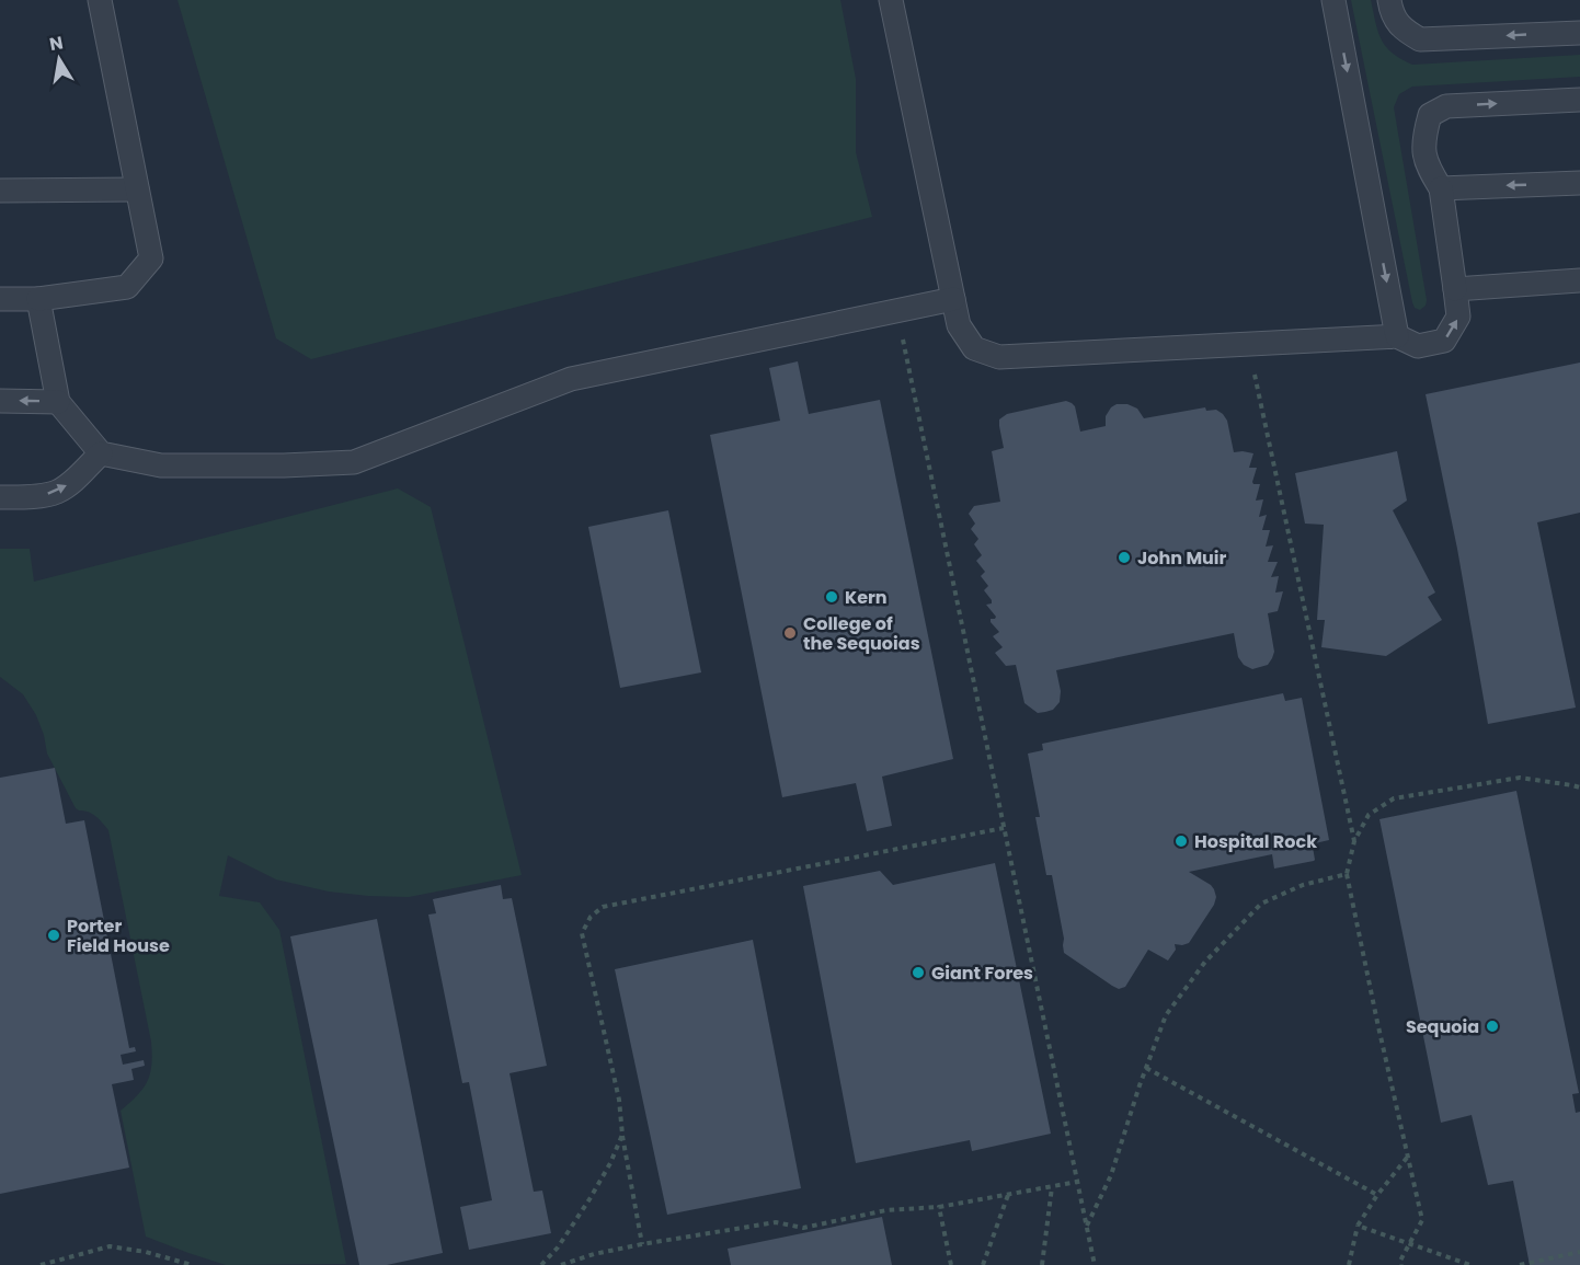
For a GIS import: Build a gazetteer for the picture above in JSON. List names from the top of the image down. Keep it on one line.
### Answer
{"places":["John Muir","Kern","College of the Sequoias","Hospital Rock","Porter Field House","Giant Fores","Sequoia"],"north":"top"}
